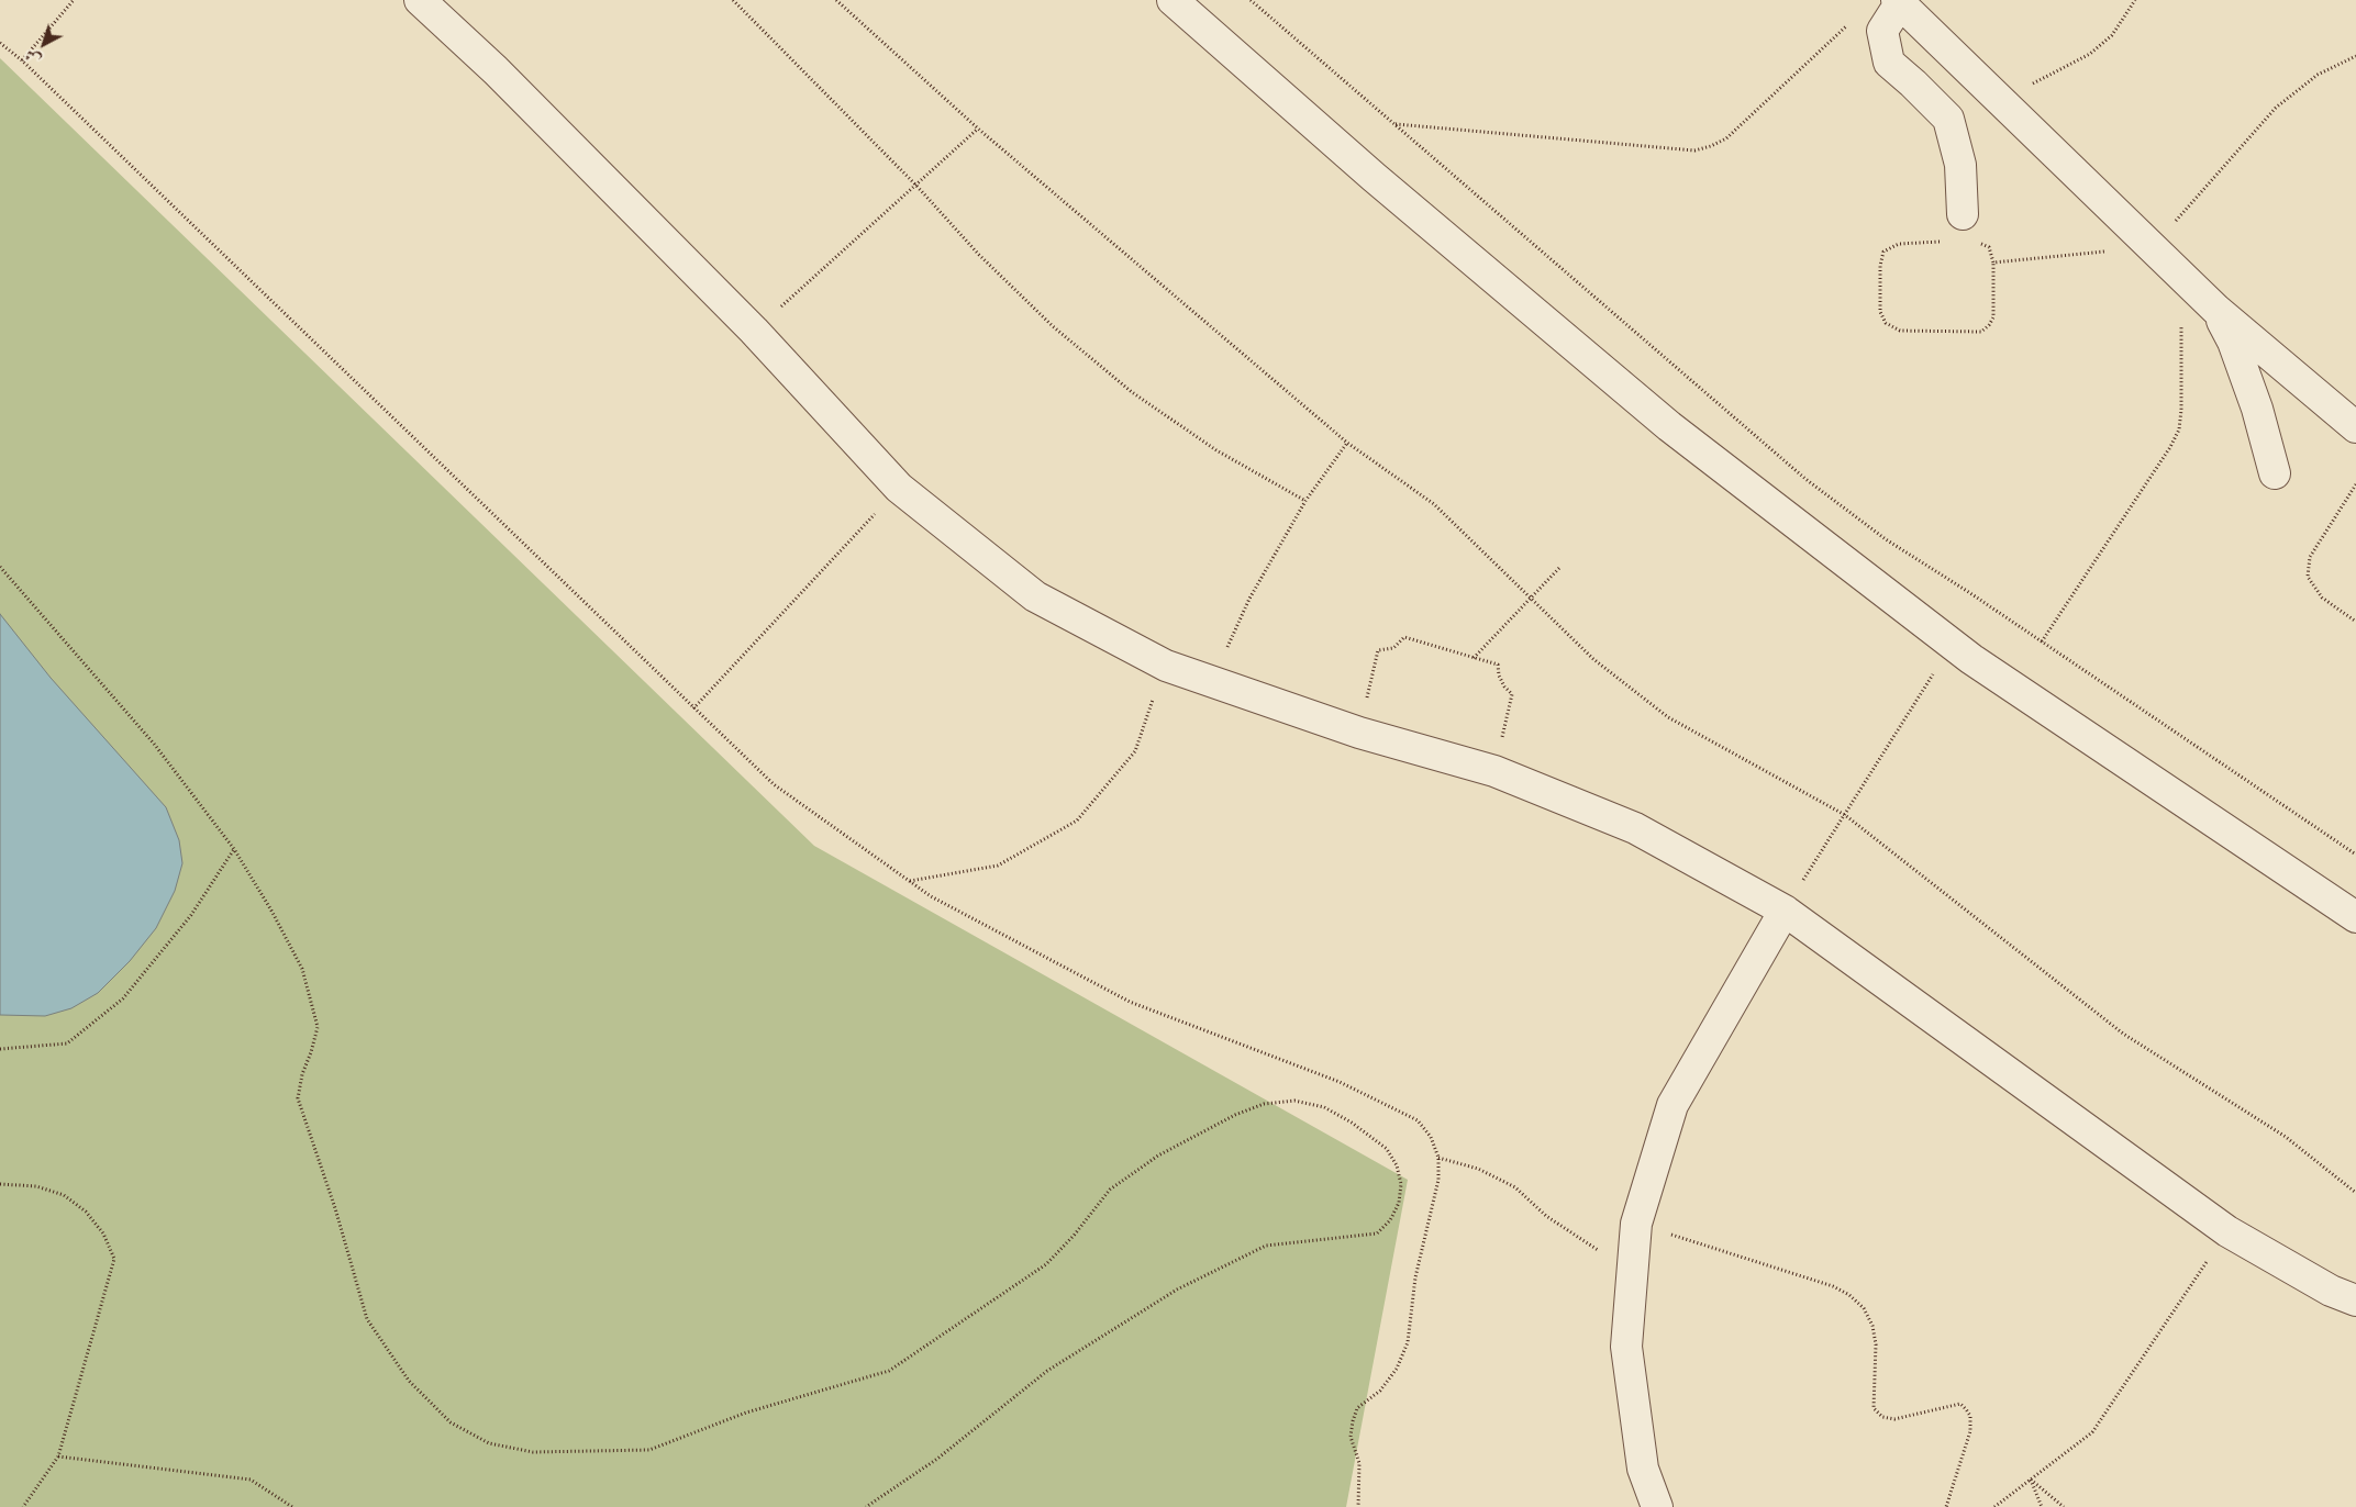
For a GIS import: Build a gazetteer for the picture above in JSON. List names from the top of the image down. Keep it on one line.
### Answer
{"north":"bottom left"}
